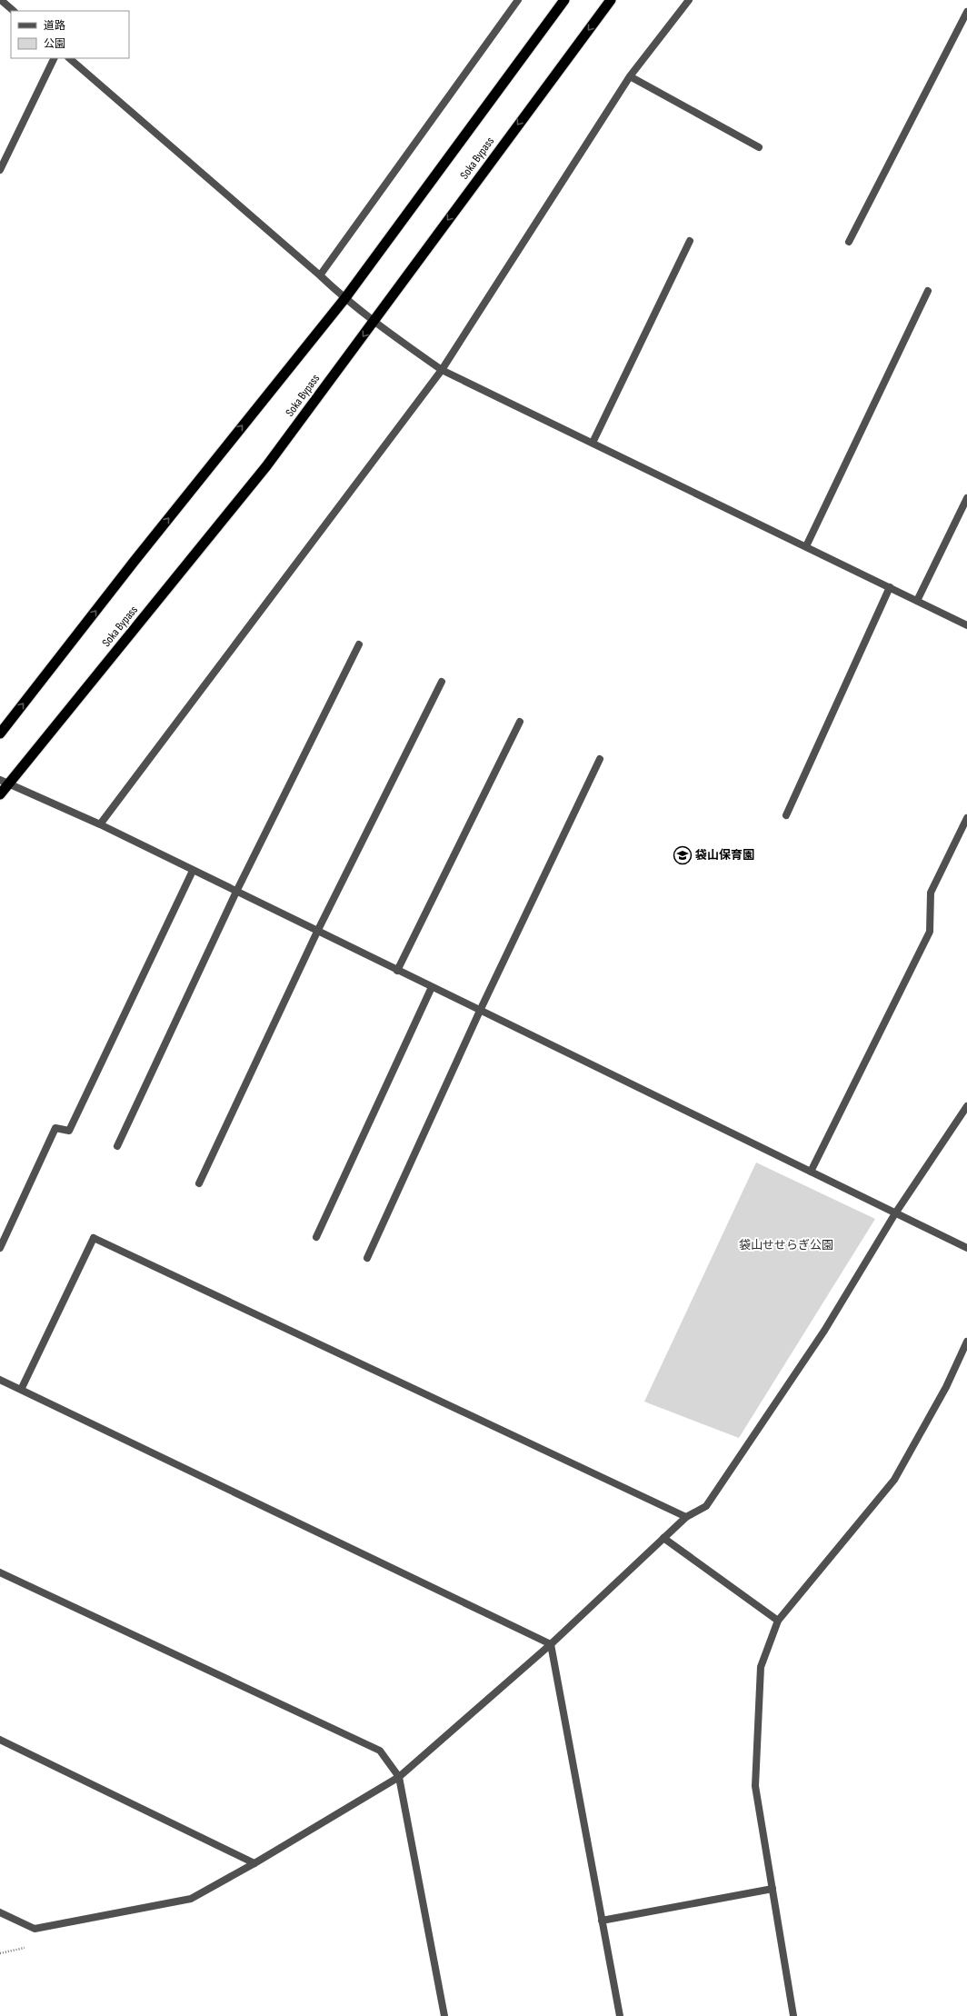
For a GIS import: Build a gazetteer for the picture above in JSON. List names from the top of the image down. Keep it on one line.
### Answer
{"streets":{"highway":["Soka Bypass"]},"parks":["袋山せせらぎ公園"],"places":{"school or university":["袋山保育園"]},"legend":["道路","公園"]}
